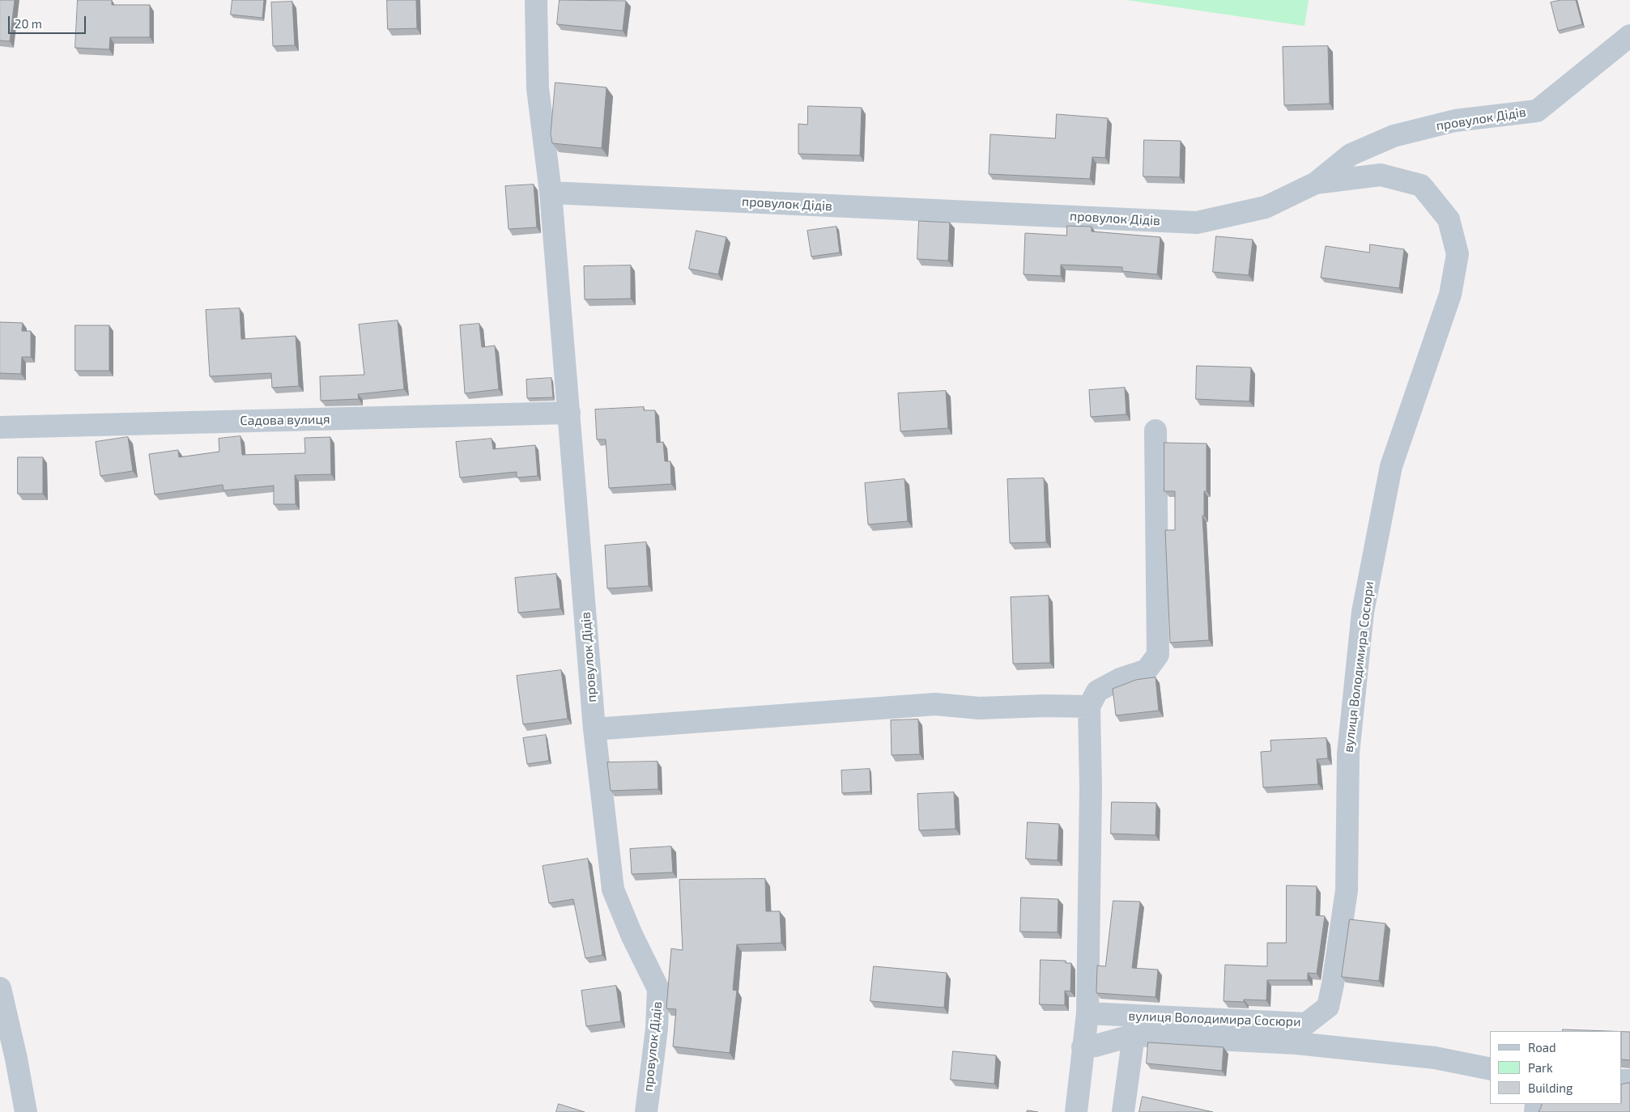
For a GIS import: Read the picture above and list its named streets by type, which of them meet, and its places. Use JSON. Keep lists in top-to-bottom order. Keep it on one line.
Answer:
{"streets":{"street":["провулок Дідів","Садова вулиця","вулиця Володимира Сосюри"]},"crossings":[["провулок Дідів","Садова вулиця"],["провулок Дідів","вулиця Володимира Сосюри"]],"legend":["Road","Park","Building"],"scale_bar":"20 m"}
